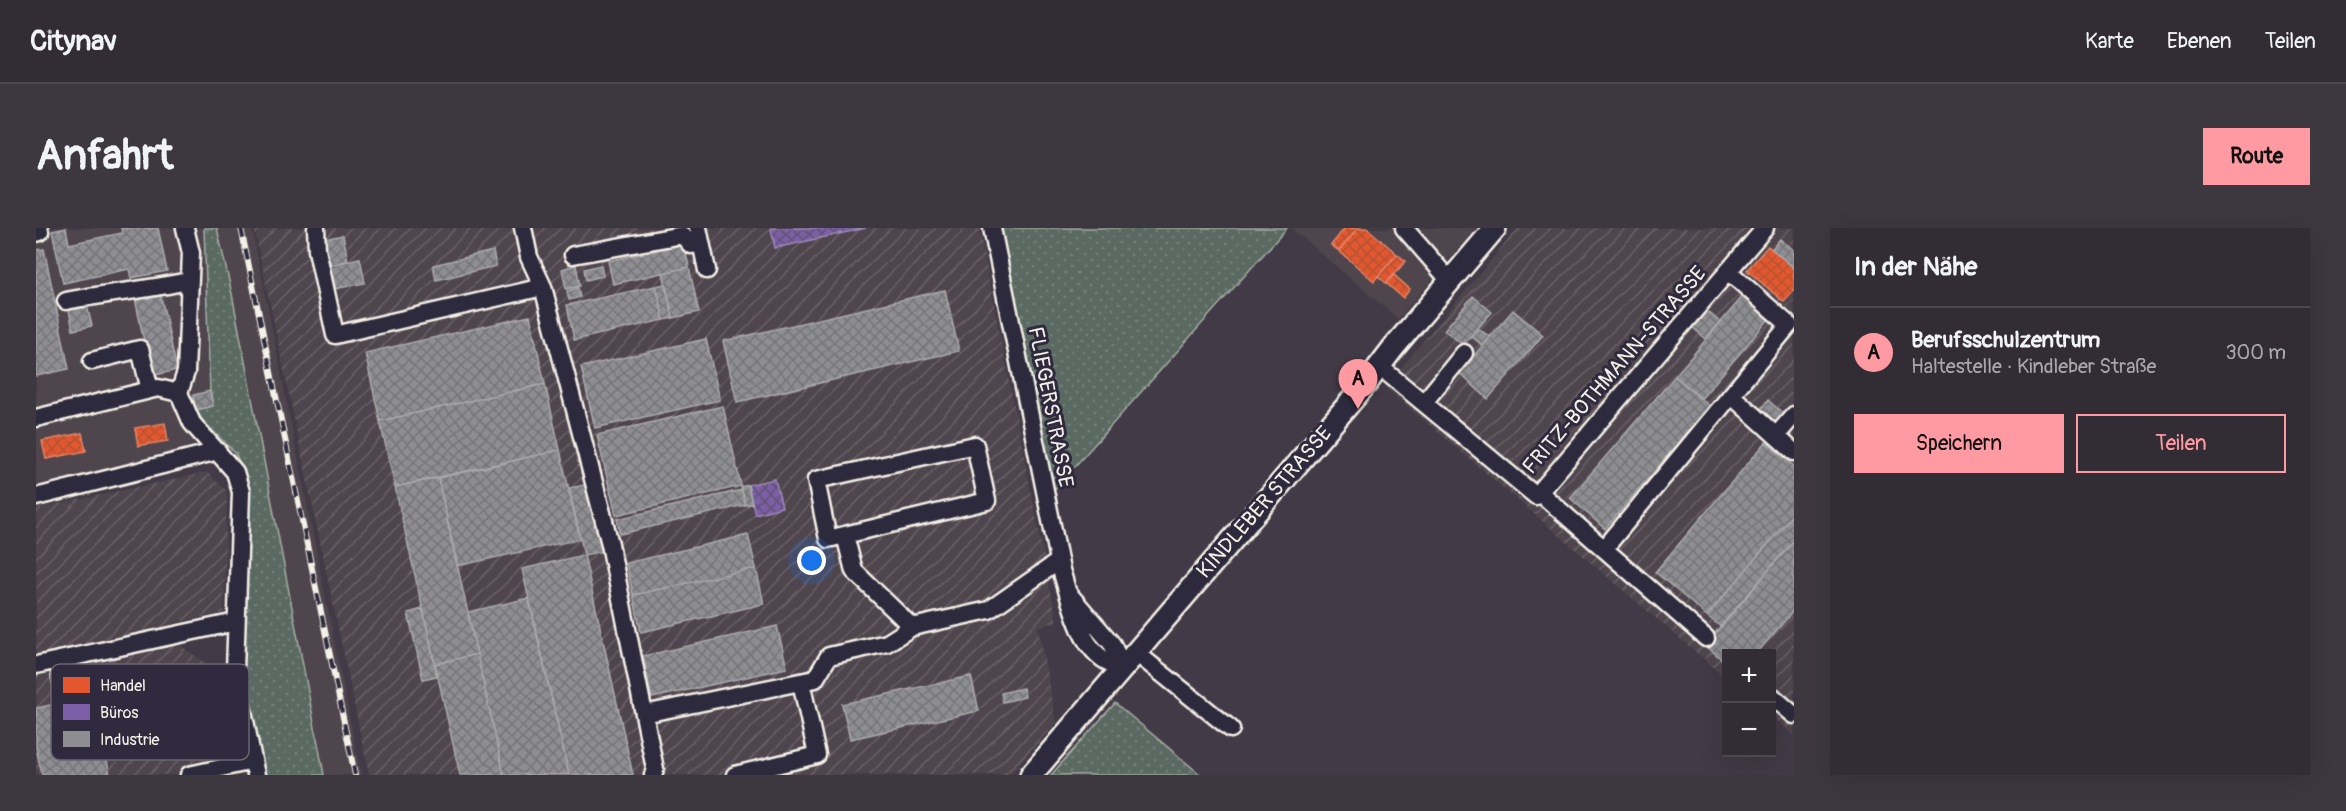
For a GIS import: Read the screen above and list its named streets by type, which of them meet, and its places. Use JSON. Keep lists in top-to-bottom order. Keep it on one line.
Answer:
{"streets":{"main road":["KINDLEBER STRASSE"],"street":["FRITZ-BOTHMANN-STRASSE","FLIEGERSTRASSE"]},"crossings":[["FRITZ-BOTHMANN-STRASSE","KINDLEBER STRASSE"],["FLIEGERSTRASSE","KINDLEBER STRASSE"]],"legend":["Handel","Büros","Industrie"],"page":{"header":"Citynav","nav":["Karte","Ebenen","Teilen"],"buttons":["Route",["Speichern","Teilen"]],"title":"Anfahrt","heading":"In der Nähe","list":[{"mark":"A","name":"Berufsschulzentrum","note":"Haltestelle · Kindleber Straße","value":"300 m"}],"pins":"A","map_buttons":["+","−"]}}
